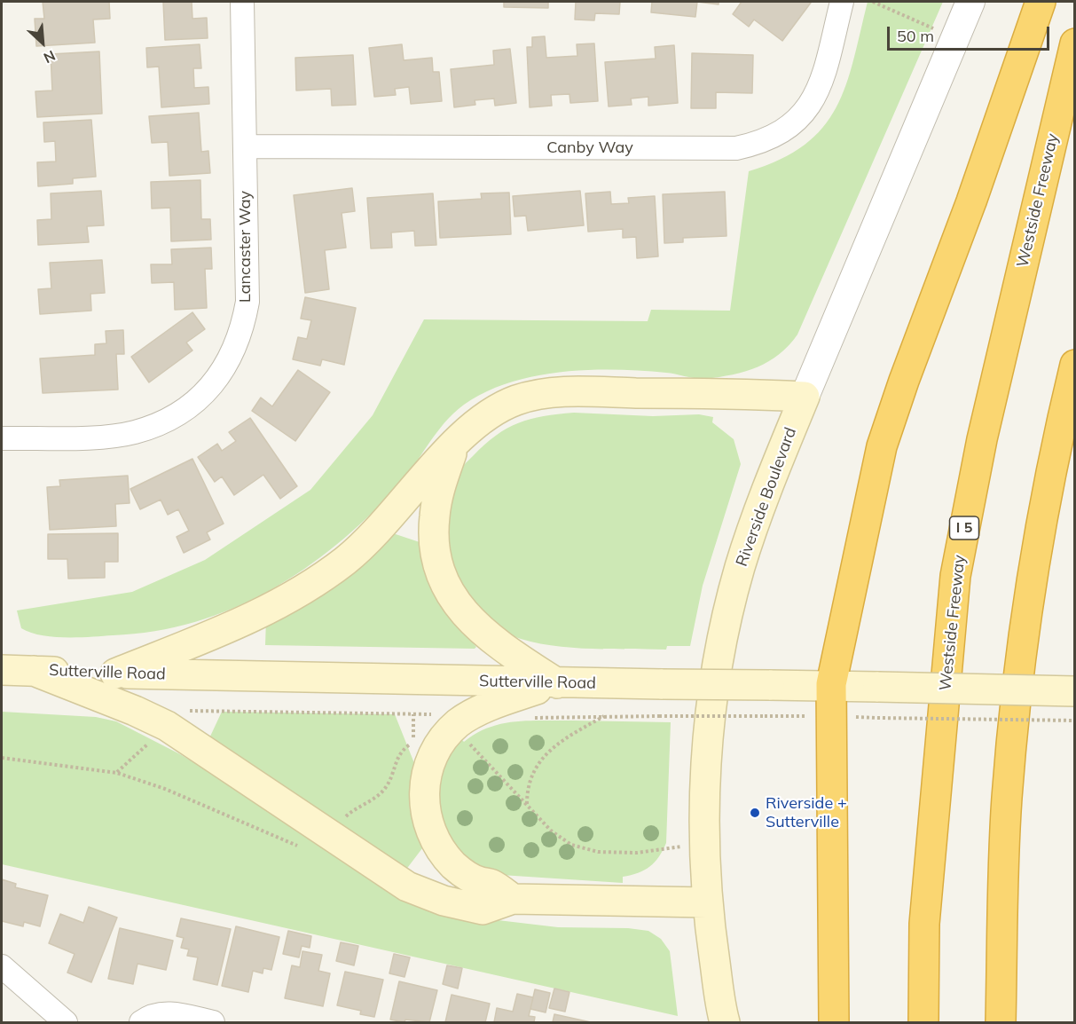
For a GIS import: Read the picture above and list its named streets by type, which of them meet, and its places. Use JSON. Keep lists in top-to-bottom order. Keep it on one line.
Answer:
{"streets":{"highway":["Westside Freeway","I 5"],"main road":["Riverside Boulevard","Sutterville Road"],"street":["Canby Way","Lancaster Way"]},"crossings":[["Canby Way","Lancaster Way"]],"places":["Riverside + Sutterville"],"scale_bar":"50 m","north":"bottom right"}
